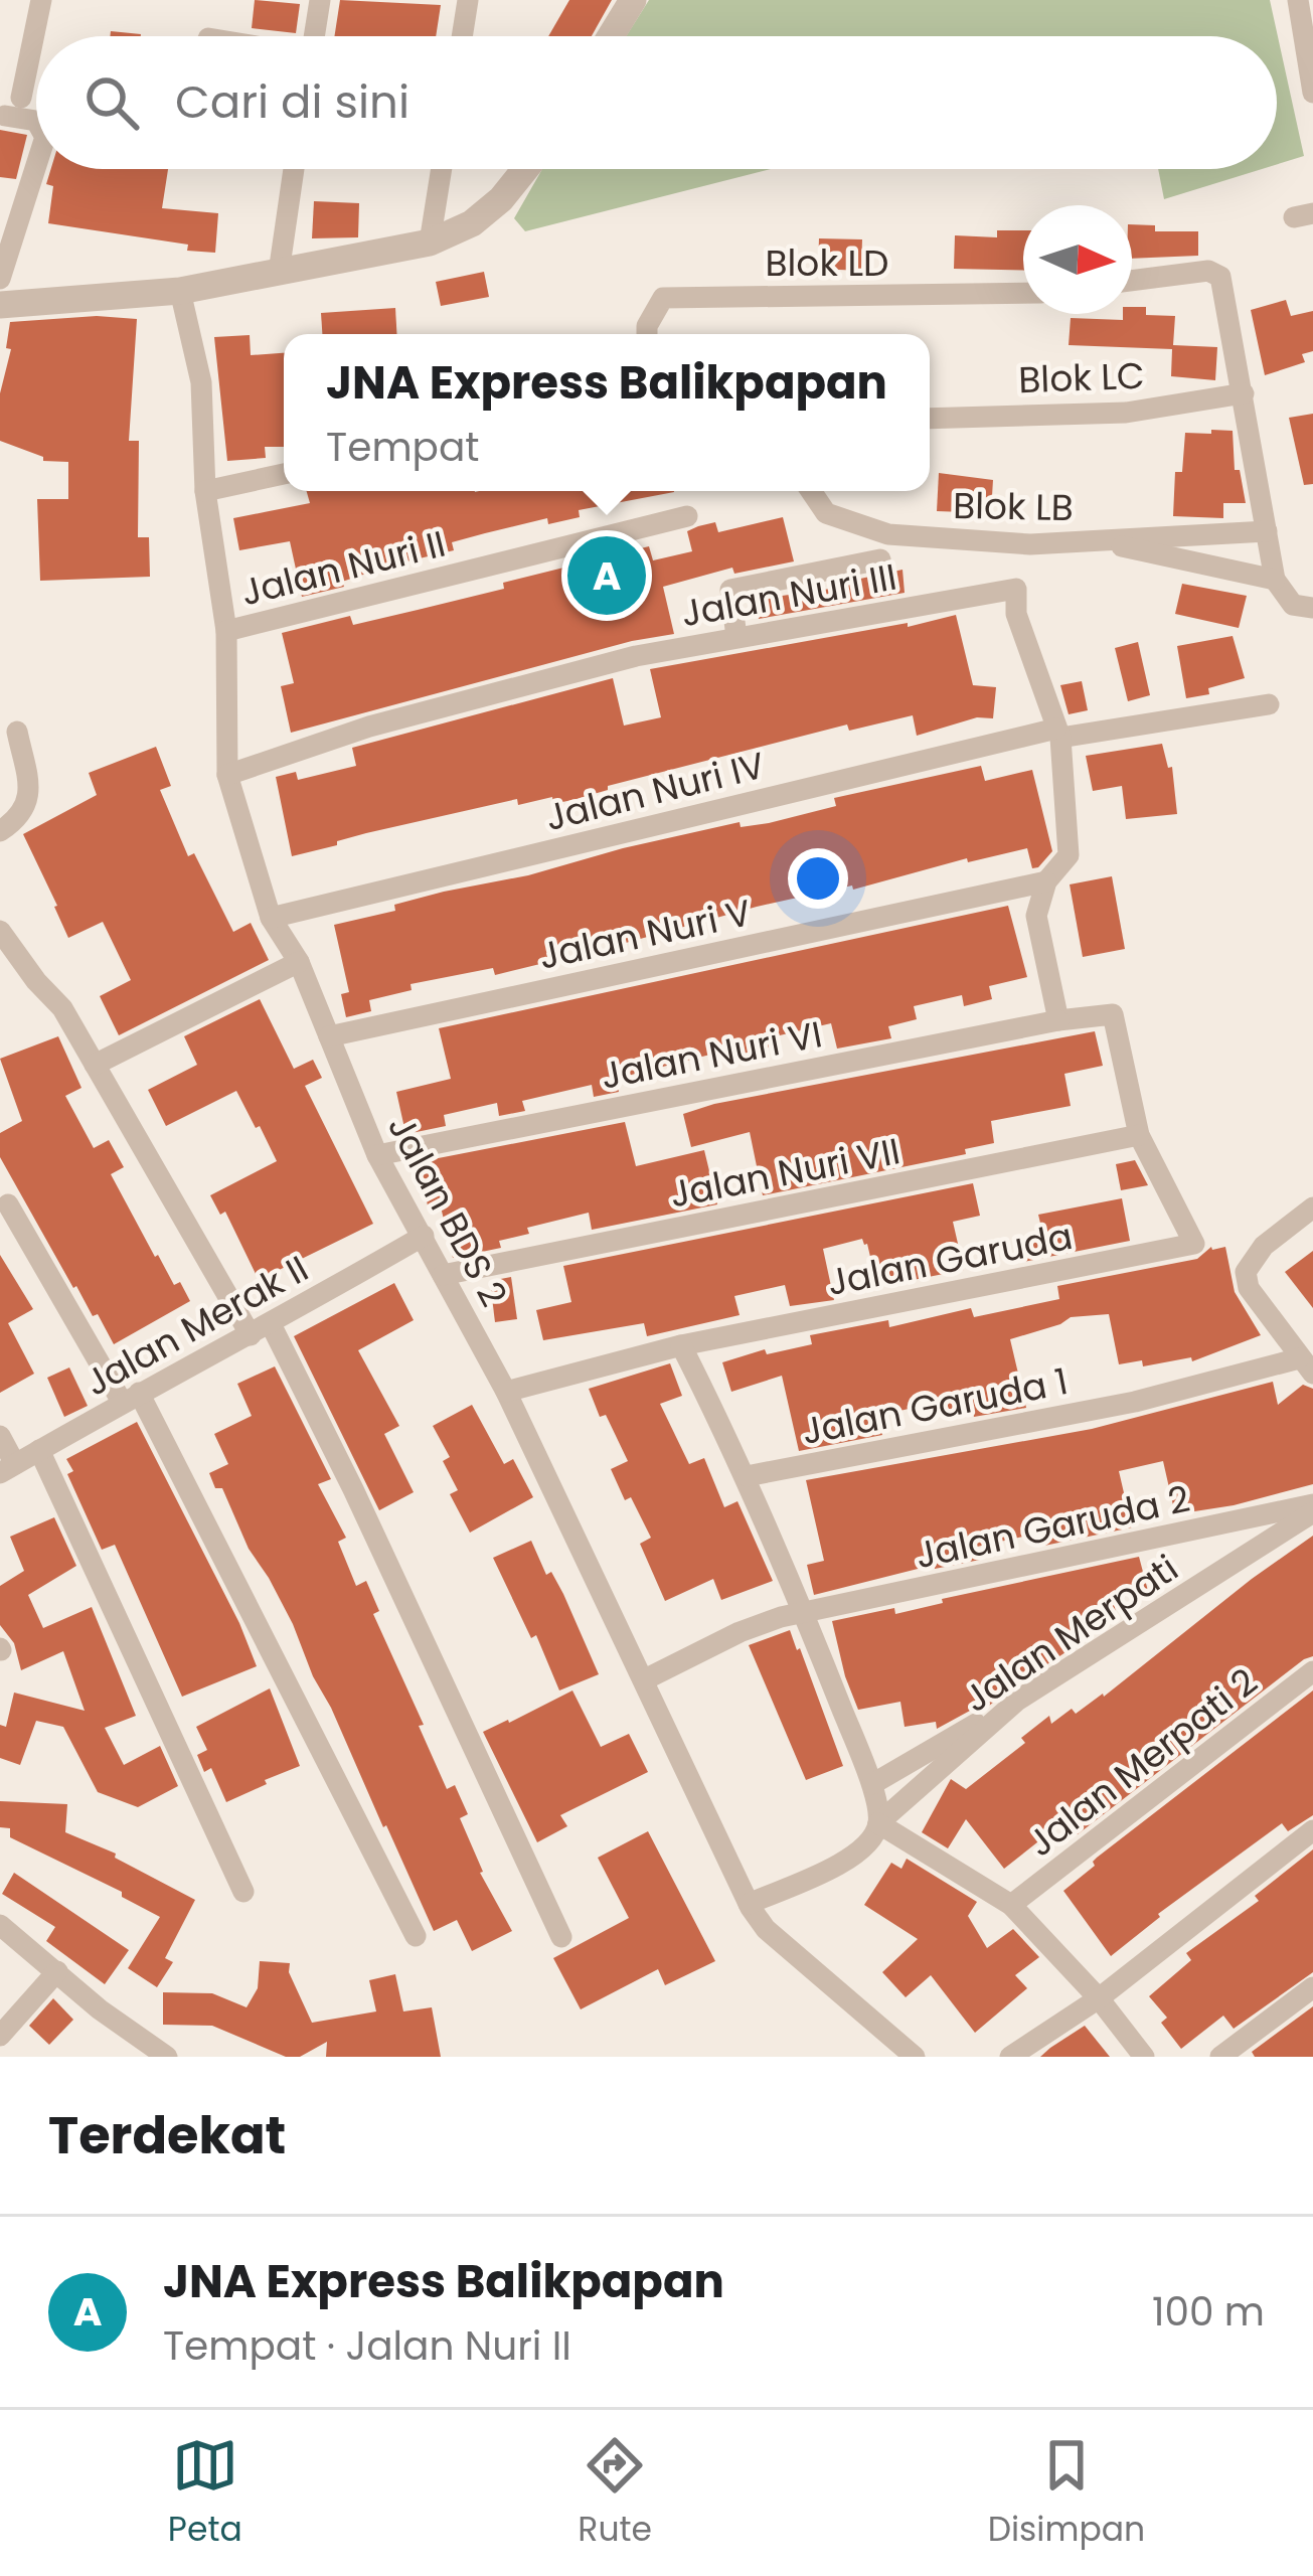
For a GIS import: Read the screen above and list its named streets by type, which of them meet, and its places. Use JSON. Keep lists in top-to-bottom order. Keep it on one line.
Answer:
{"streets":{"street":["Blok LD","Blok LC","Blok LB","Jalan Nuri II","Jalan Nuri III","Jalan Nuri IV","Jalan Nuri V","Jalan Nuri VI","Jalan Nuri VII","Jalan BDS 2","Jalan Garuda","Jalan Merak II","Jalan Garuda 1","Jalan Garuda 2","Jalan Merpati","Jalan Merpati 2"]},"crossings":[["Jalan Nuri II","Jalan BDS 2"],["Jalan Nuri III","Jalan Nuri IV"],["Jalan Nuri III","Jalan BDS 2"],["Jalan Nuri IV","Jalan BDS 2"],["Jalan Nuri V","Jalan BDS 2"],["Jalan Nuri VI","Jalan Nuri VII"],["Jalan Nuri VI","Jalan BDS 2"],["Jalan Nuri VI","Jalan Garuda"],["Jalan Nuri VII","Jalan BDS 2"],["Jalan Nuri VII","Jalan Garuda"],["Jalan BDS 2","Jalan Merak II"],["Jalan BDS 2","Jalan Garuda 2"],["Jalan BDS 2","Jalan Merpati"],["Jalan Garuda 2","Jalan Merpati"]],"north":"right","page":{"search":"Cari di sini","popup":["JNA Express Balikpapan","Tempat"],"pins":"A","heading":"Terdekat","list":[{"mark":"A","name":"JNA Express Balikpapan","note":"Tempat · Jalan Nuri II","value":"100 m"}],"nav":["Peta","Rute","Disimpan"]}}
